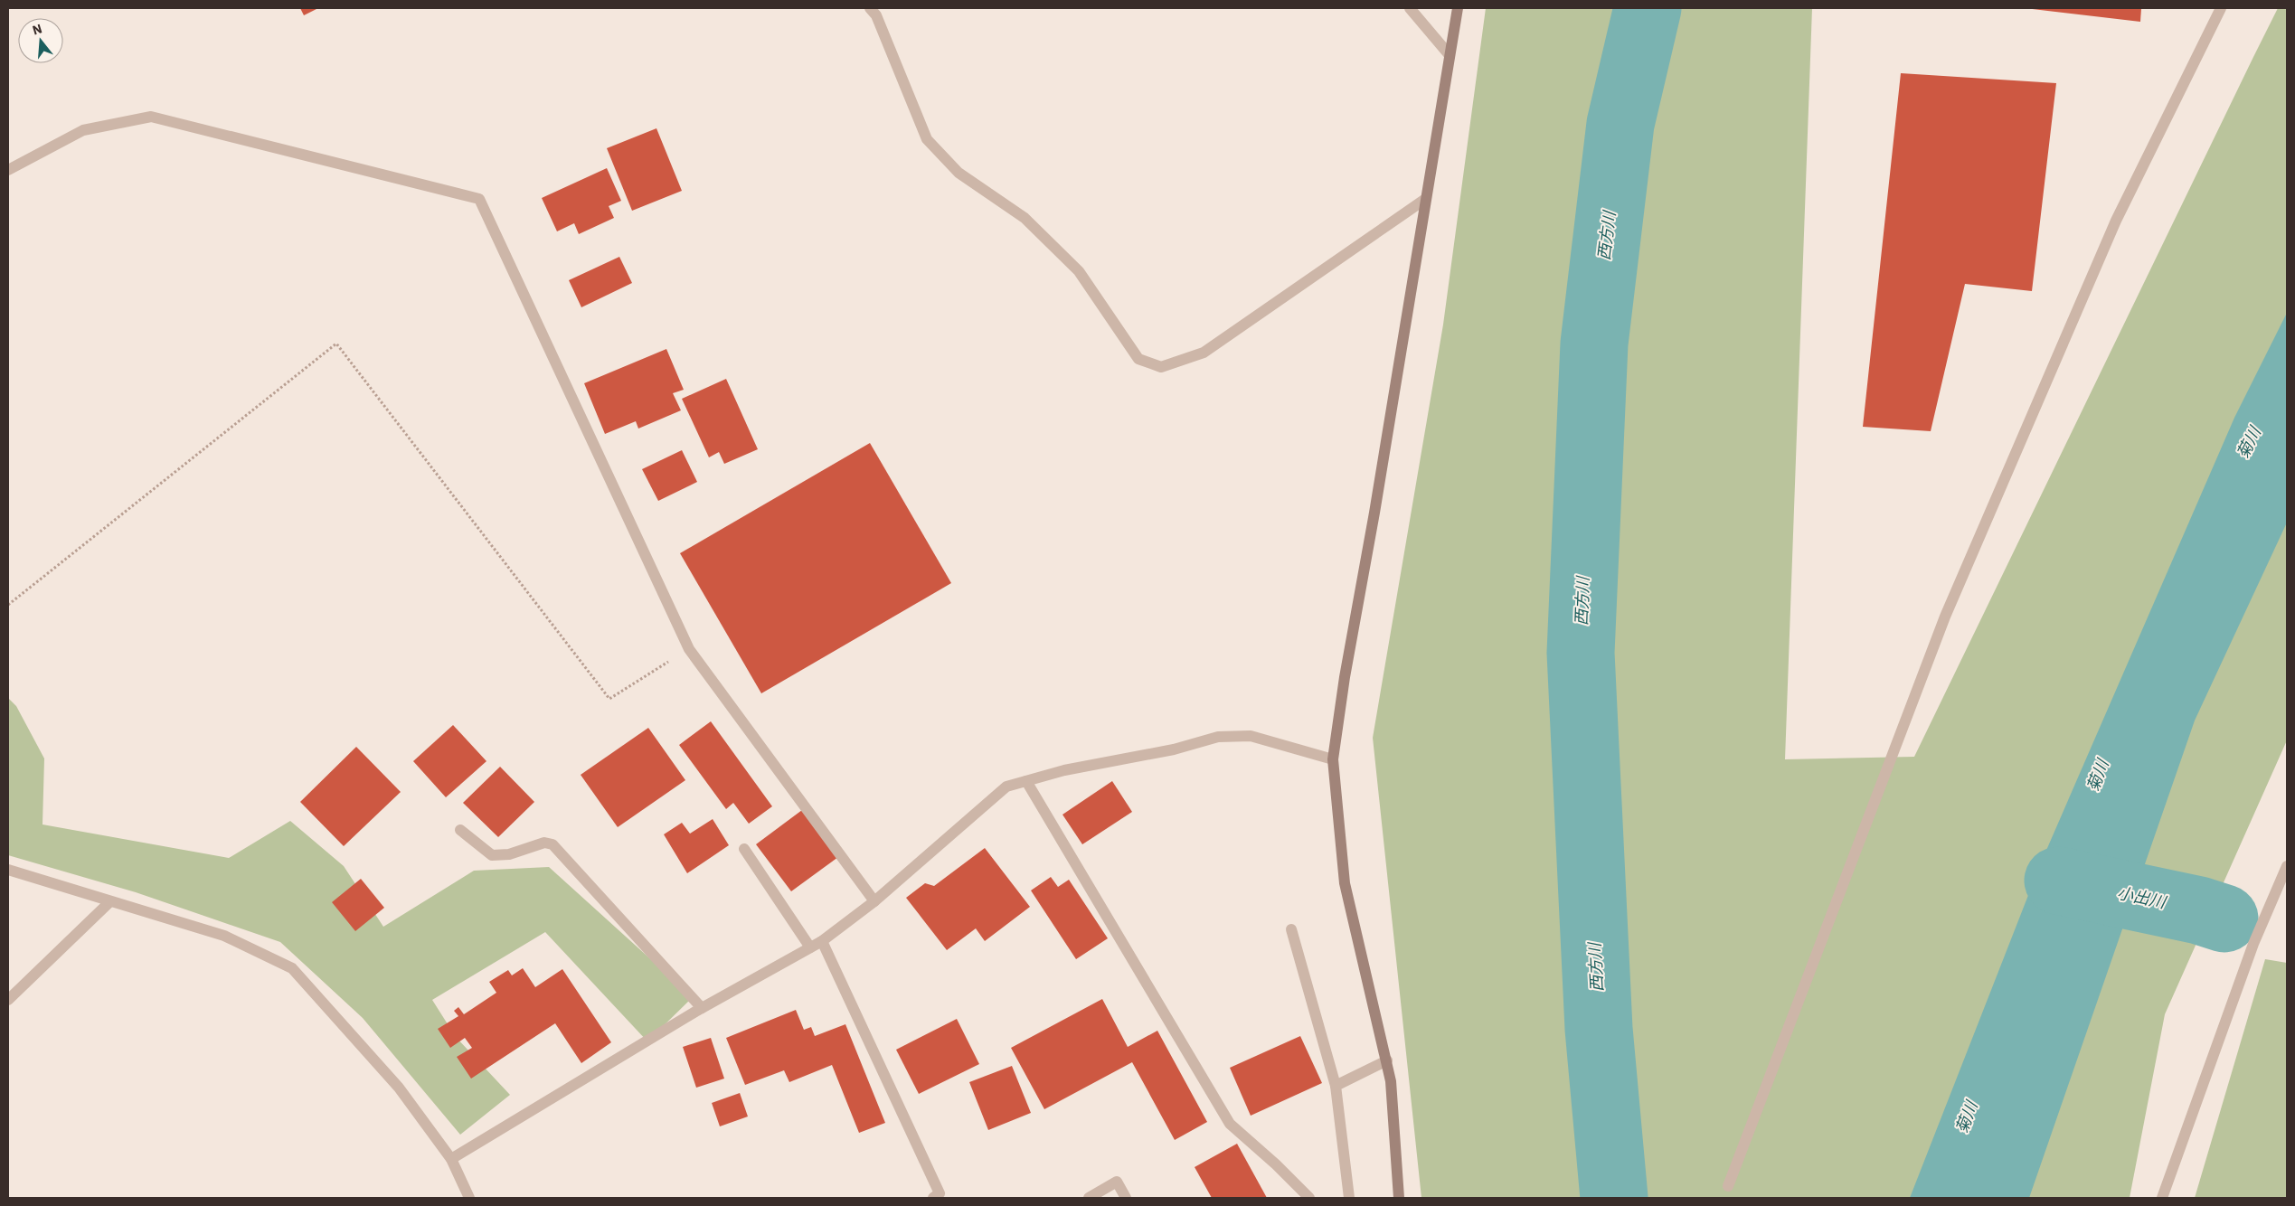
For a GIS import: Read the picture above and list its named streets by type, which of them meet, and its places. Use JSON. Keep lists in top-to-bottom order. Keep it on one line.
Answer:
{"water":["西方川","菊川","小出川"],"north":"top"}
